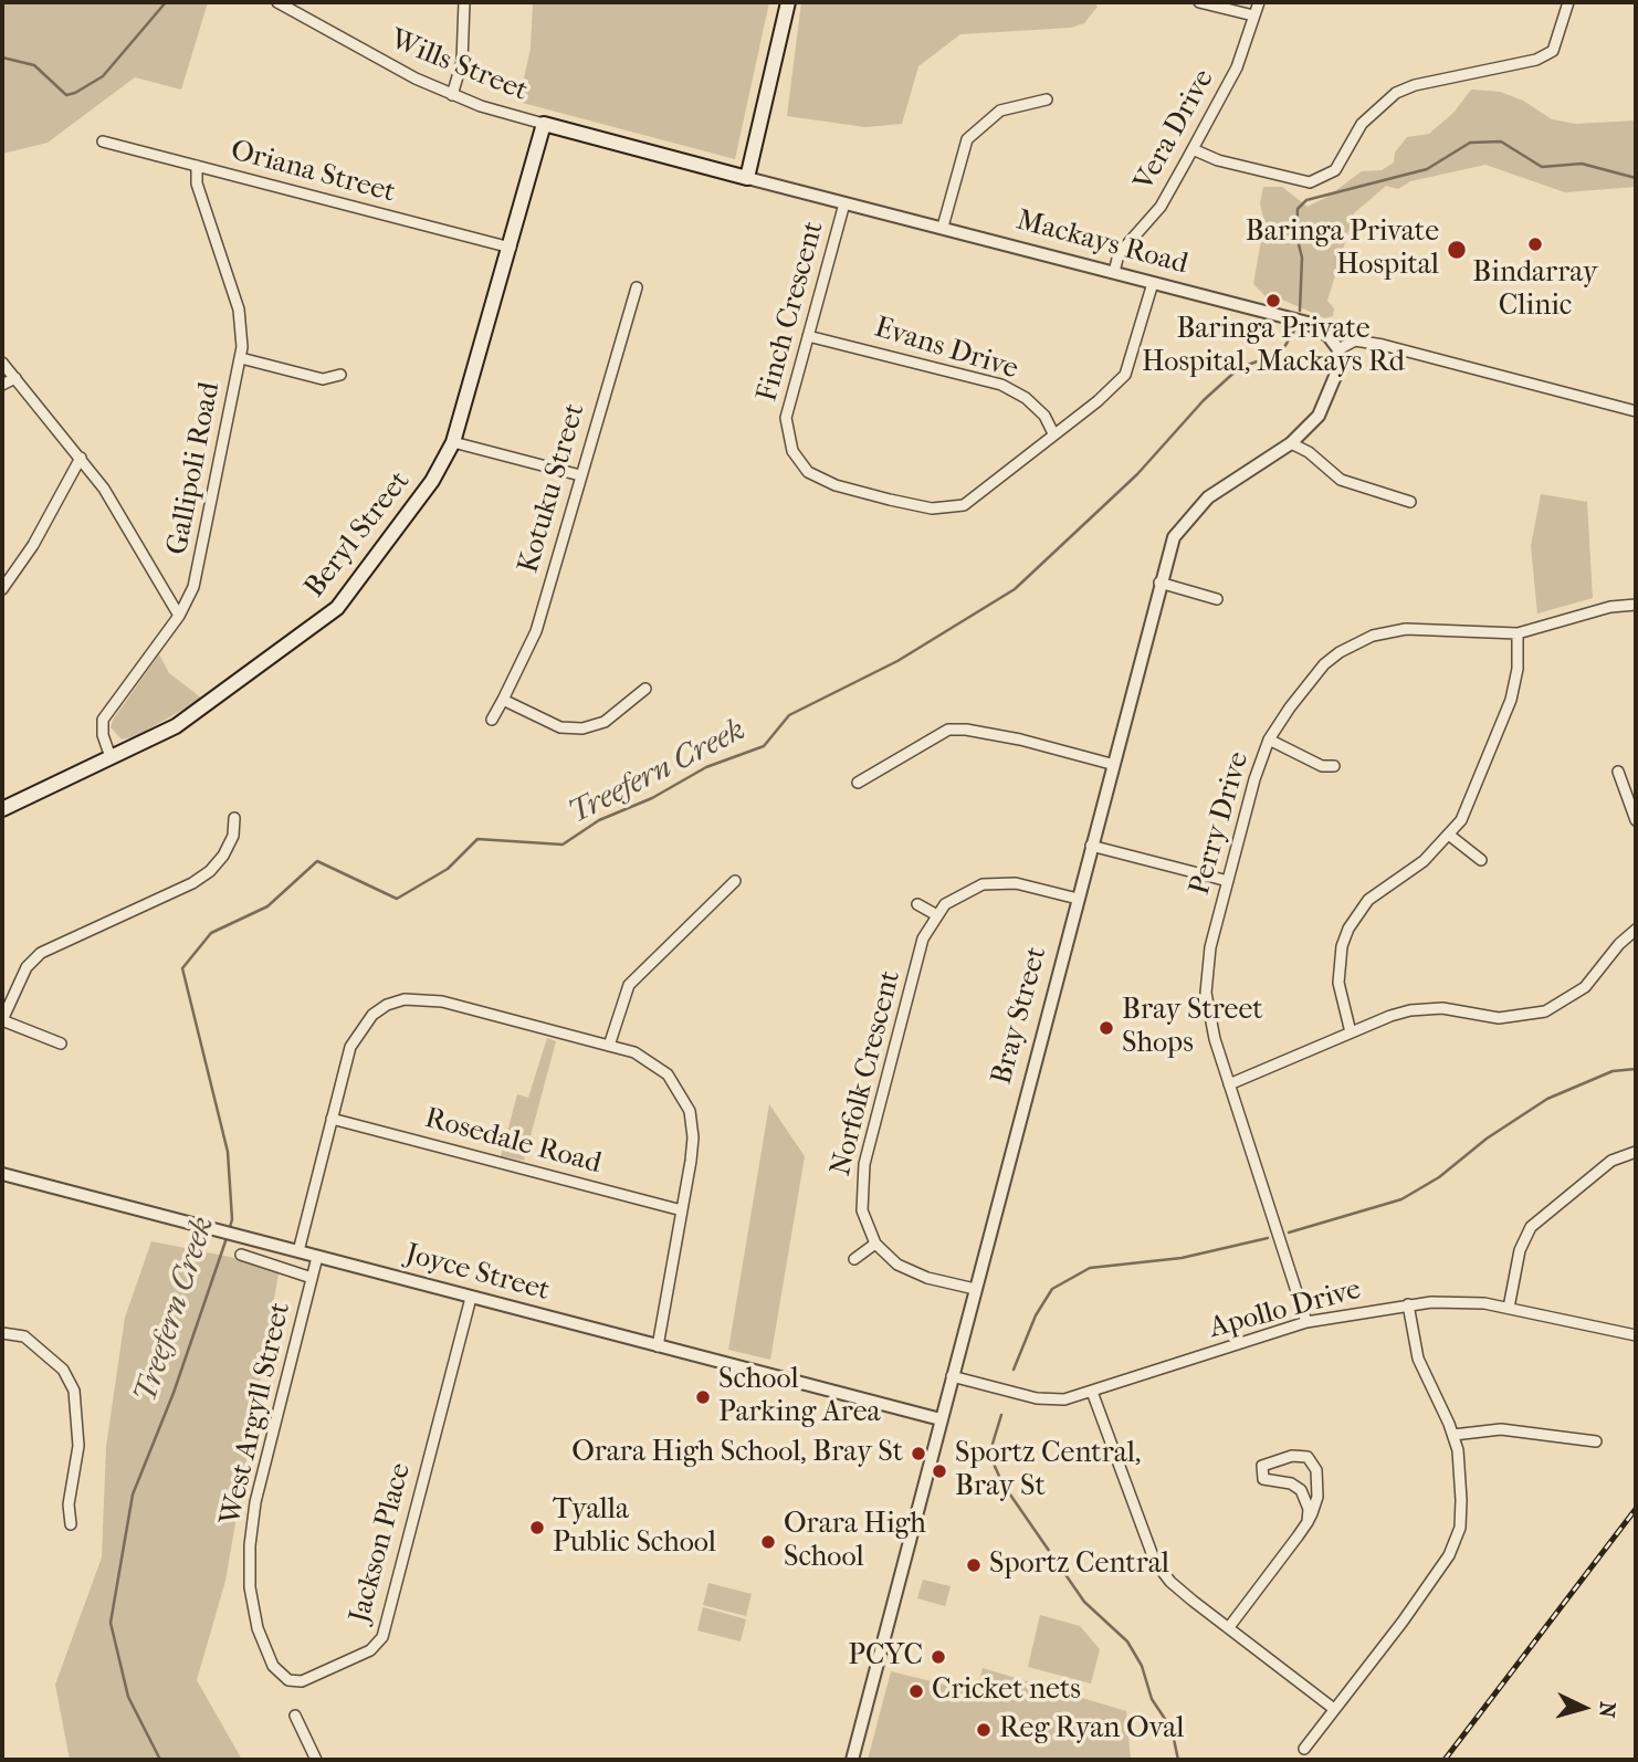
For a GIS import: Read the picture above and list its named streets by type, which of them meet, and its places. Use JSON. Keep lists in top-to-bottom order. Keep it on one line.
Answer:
{"streets":{"main road":["Mackays Road","Beryl Street"],"street":["Wills Street","Vera Drive","Oriana Street","Finch Crescent","Evans Drive","Gallipoli Road","Kotuku Street","Perry Drive","Bray Street","Norfolk Crescent","Rosedale Road","Joyce Street","Apollo Drive","West Argyll Street","Jackson Place"]},"crossings":[["Wills Street","Mackays Road"],["Wills Street","Beryl Street"],["Vera Drive","Mackays Road"],["Oriana Street","Gallipoli Road"],["Oriana Street","Beryl Street"],["Mackays Road","Finch Crescent"],["Mackays Road","Beryl Street"],["Mackays Road","Bray Street"],["Finch Crescent","Evans Drive"],["Gallipoli Road","Beryl Street"],["Perry Drive","Apollo Drive"],["Bray Street","Joyce Street"],["Bray Street","Apollo Drive"],["Joyce Street","West Argyll Street"],["Joyce Street","Jackson Place"],["West Argyll Street","Jackson Place"]],"water":["Treefern Creek"],"places":["Bindarray Clinic","Baringa Private Hospital","Baringa Private Hospital, Mackays Rd","Bray Street Shops","School Parking Area","Orara High School, Bray St","Sportz Central, Bray St","Tyalla Public School","Orara High School","Sportz Central","PCYC","Cricket nets","Reg Ryan Oval"],"north":"right"}
